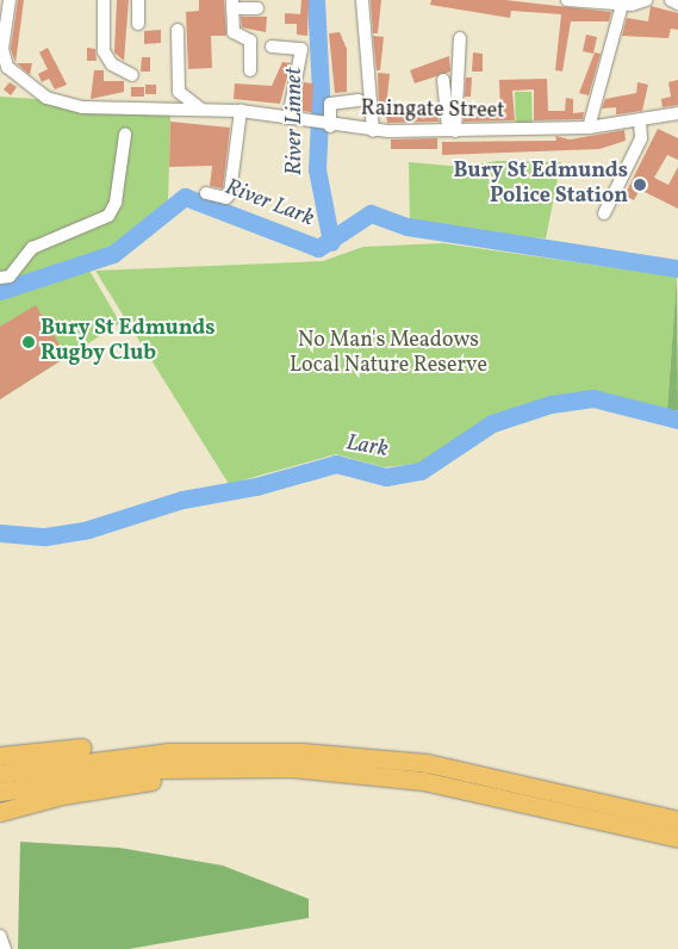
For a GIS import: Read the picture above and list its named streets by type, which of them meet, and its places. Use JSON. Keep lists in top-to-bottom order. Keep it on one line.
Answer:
{"streets":{"street":["Raingate Street"]},"water":["River Linnet","River Lark","Lark"],"parks":["No Man's Meadows Local Nature Reserve"],"places":["Bury St Edmunds Police Station","Bury St Edmunds Rugby Club"]}
